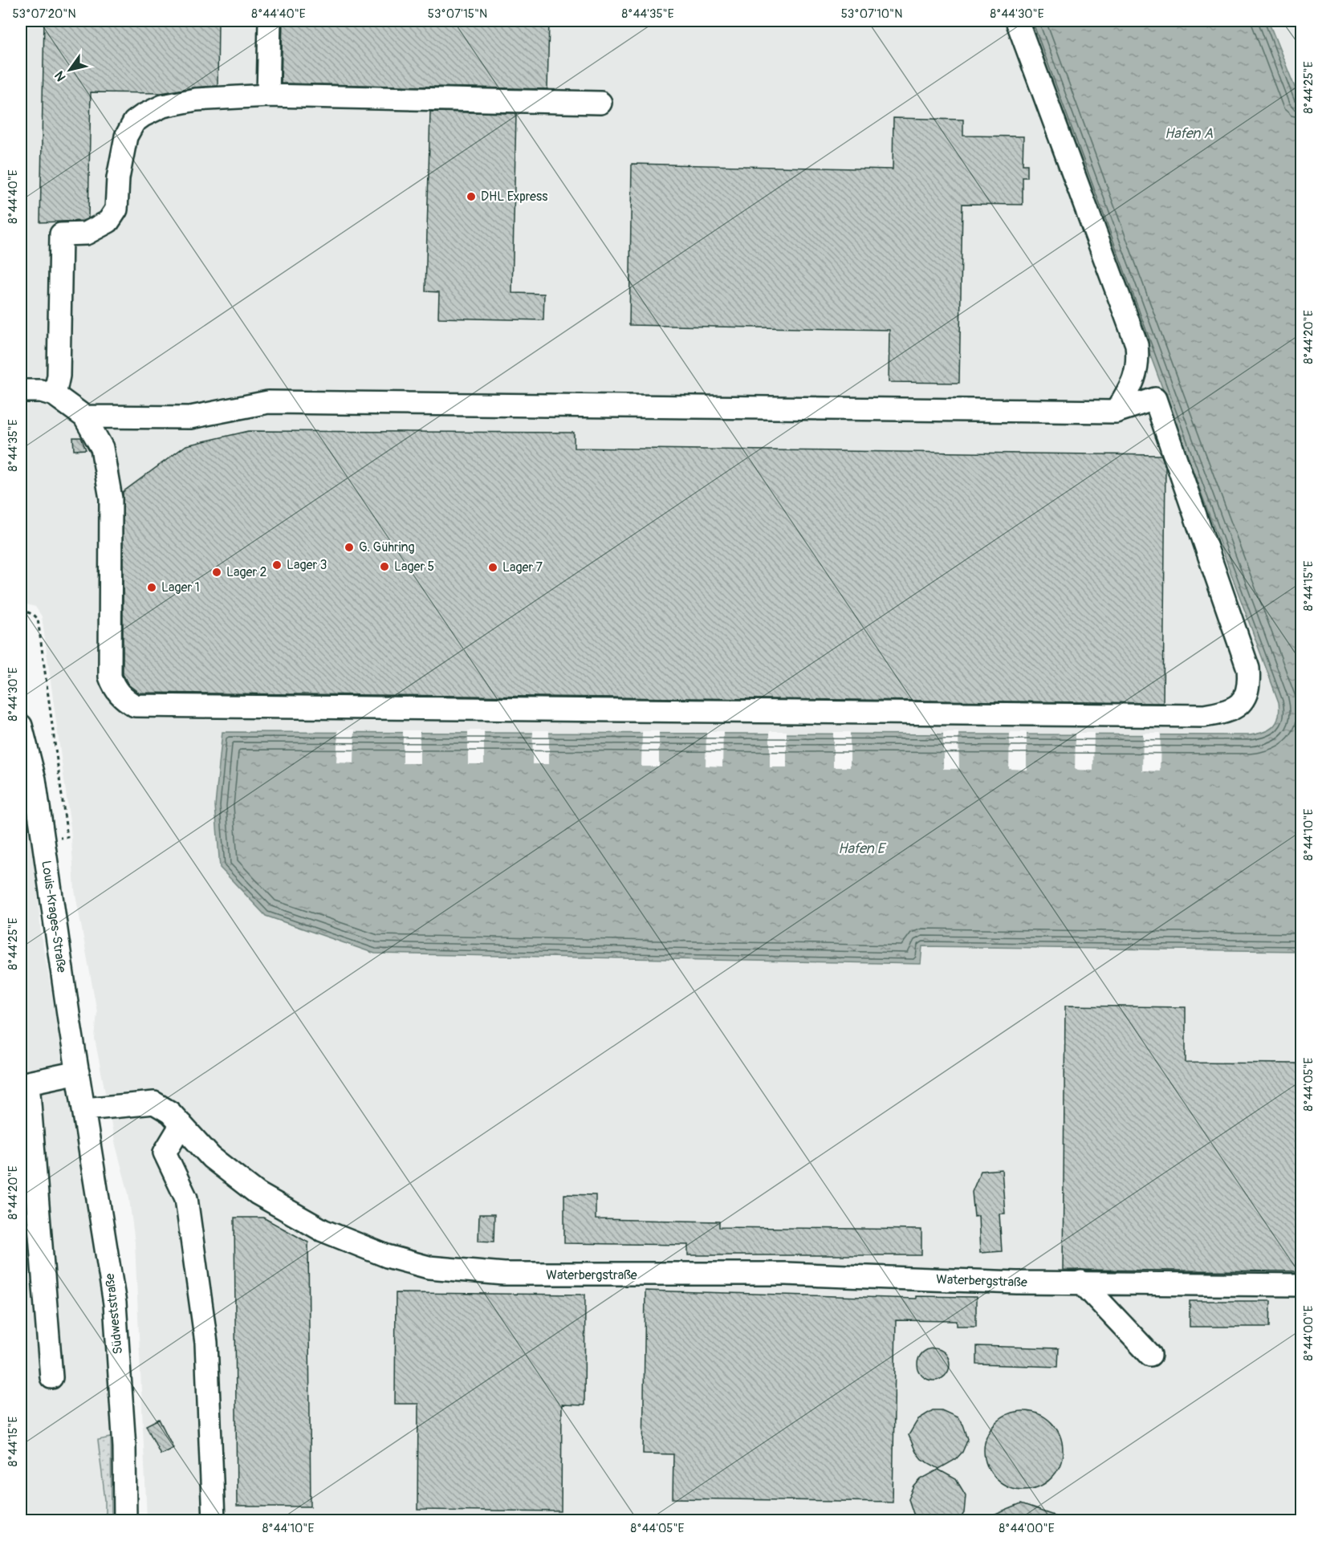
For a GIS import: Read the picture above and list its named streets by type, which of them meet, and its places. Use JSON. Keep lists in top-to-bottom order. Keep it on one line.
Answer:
{"streets":{"street":["Louis-Krages-Straße","Waterbergstraße","Südweststraße"]},"crossings":[["Louis-Krages-Straße","Waterbergstraße"],["Louis-Krages-Straße","Südweststraße"],["Waterbergstraße","Südweststraße"]],"water":["Hafen A","Hafen E"],"places":["DHL Express","G. Gühring","Lager 3","Lager 5","Lager 7","Lager 2","Lager 1"],"north":"bottom left","coordinates":["53°07'20\"N","8°44'40\"E","53°07'15\"N","8°44'35\"E","53°07'10\"N","8°44'30\"E","8°44'25\"E","8°44'20\"E","8°44'15\"E","8°44'10\"E","8°44'05\"E","8°44'00\"E"]}
